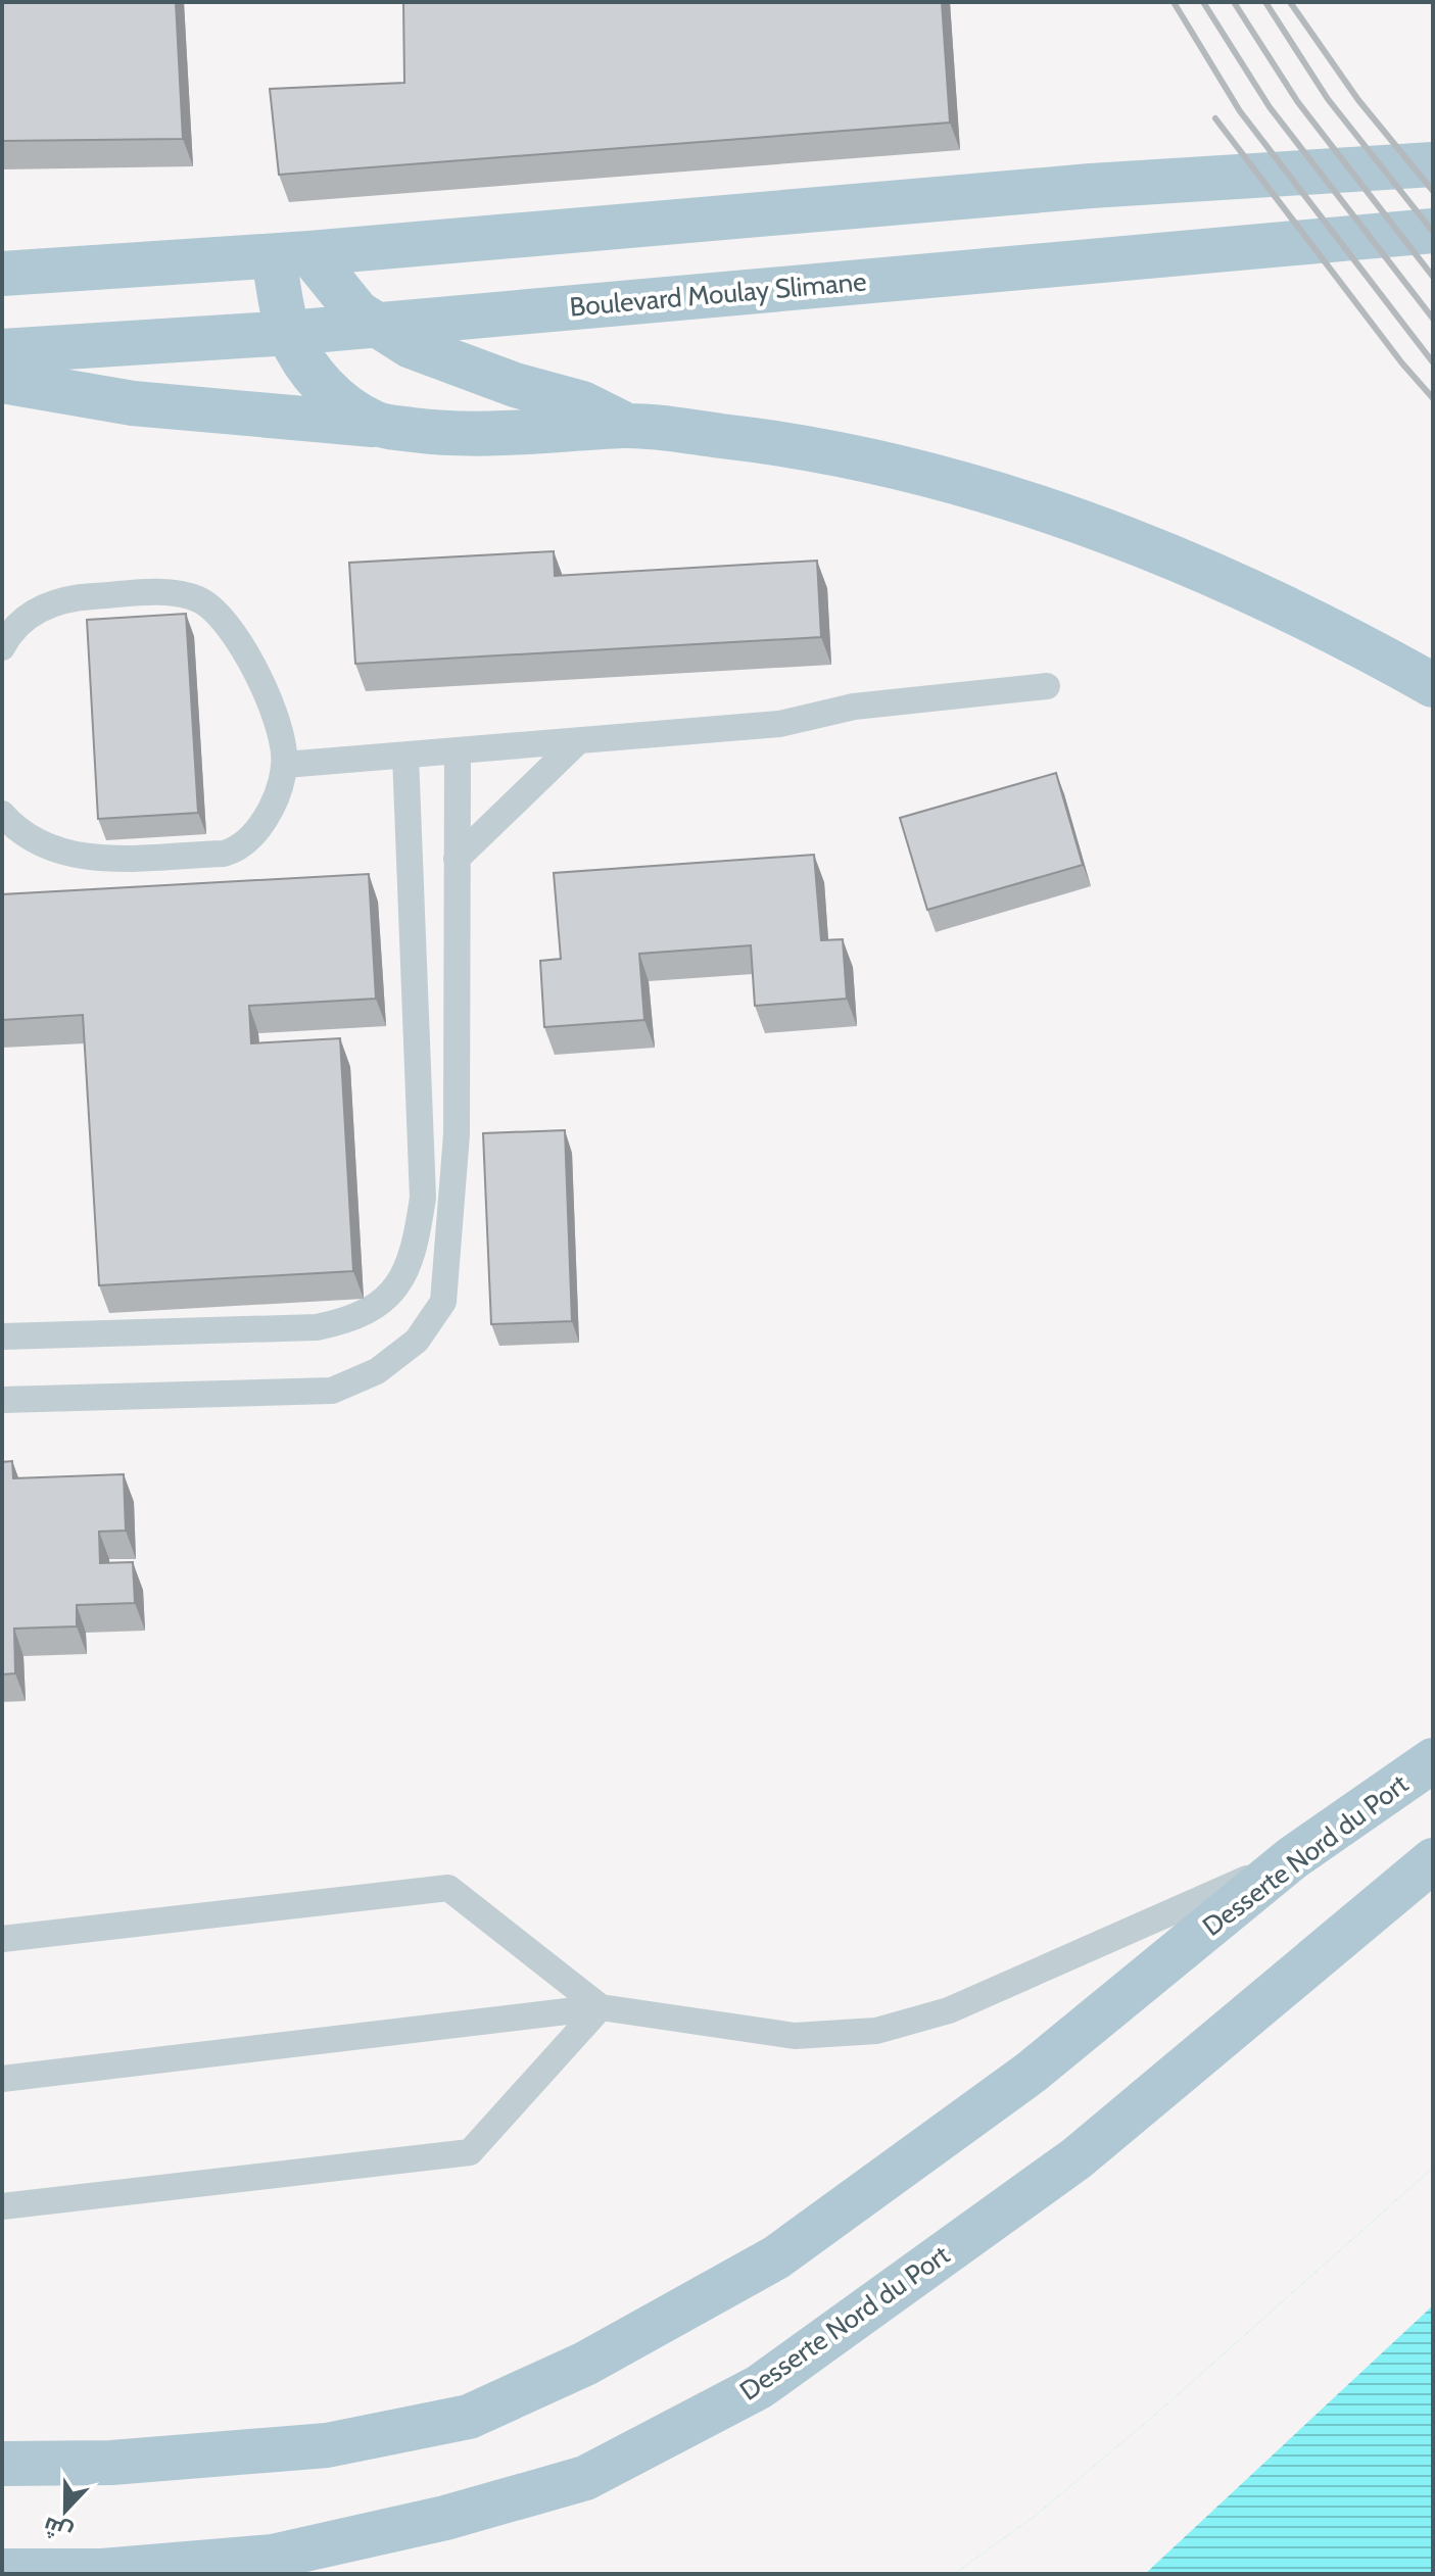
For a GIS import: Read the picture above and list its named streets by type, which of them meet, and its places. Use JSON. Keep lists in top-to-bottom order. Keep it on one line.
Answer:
{"streets":{"main road":["Boulevard Moulay Slimane","Desserte Nord du Port"]},"north":"bottom"}
